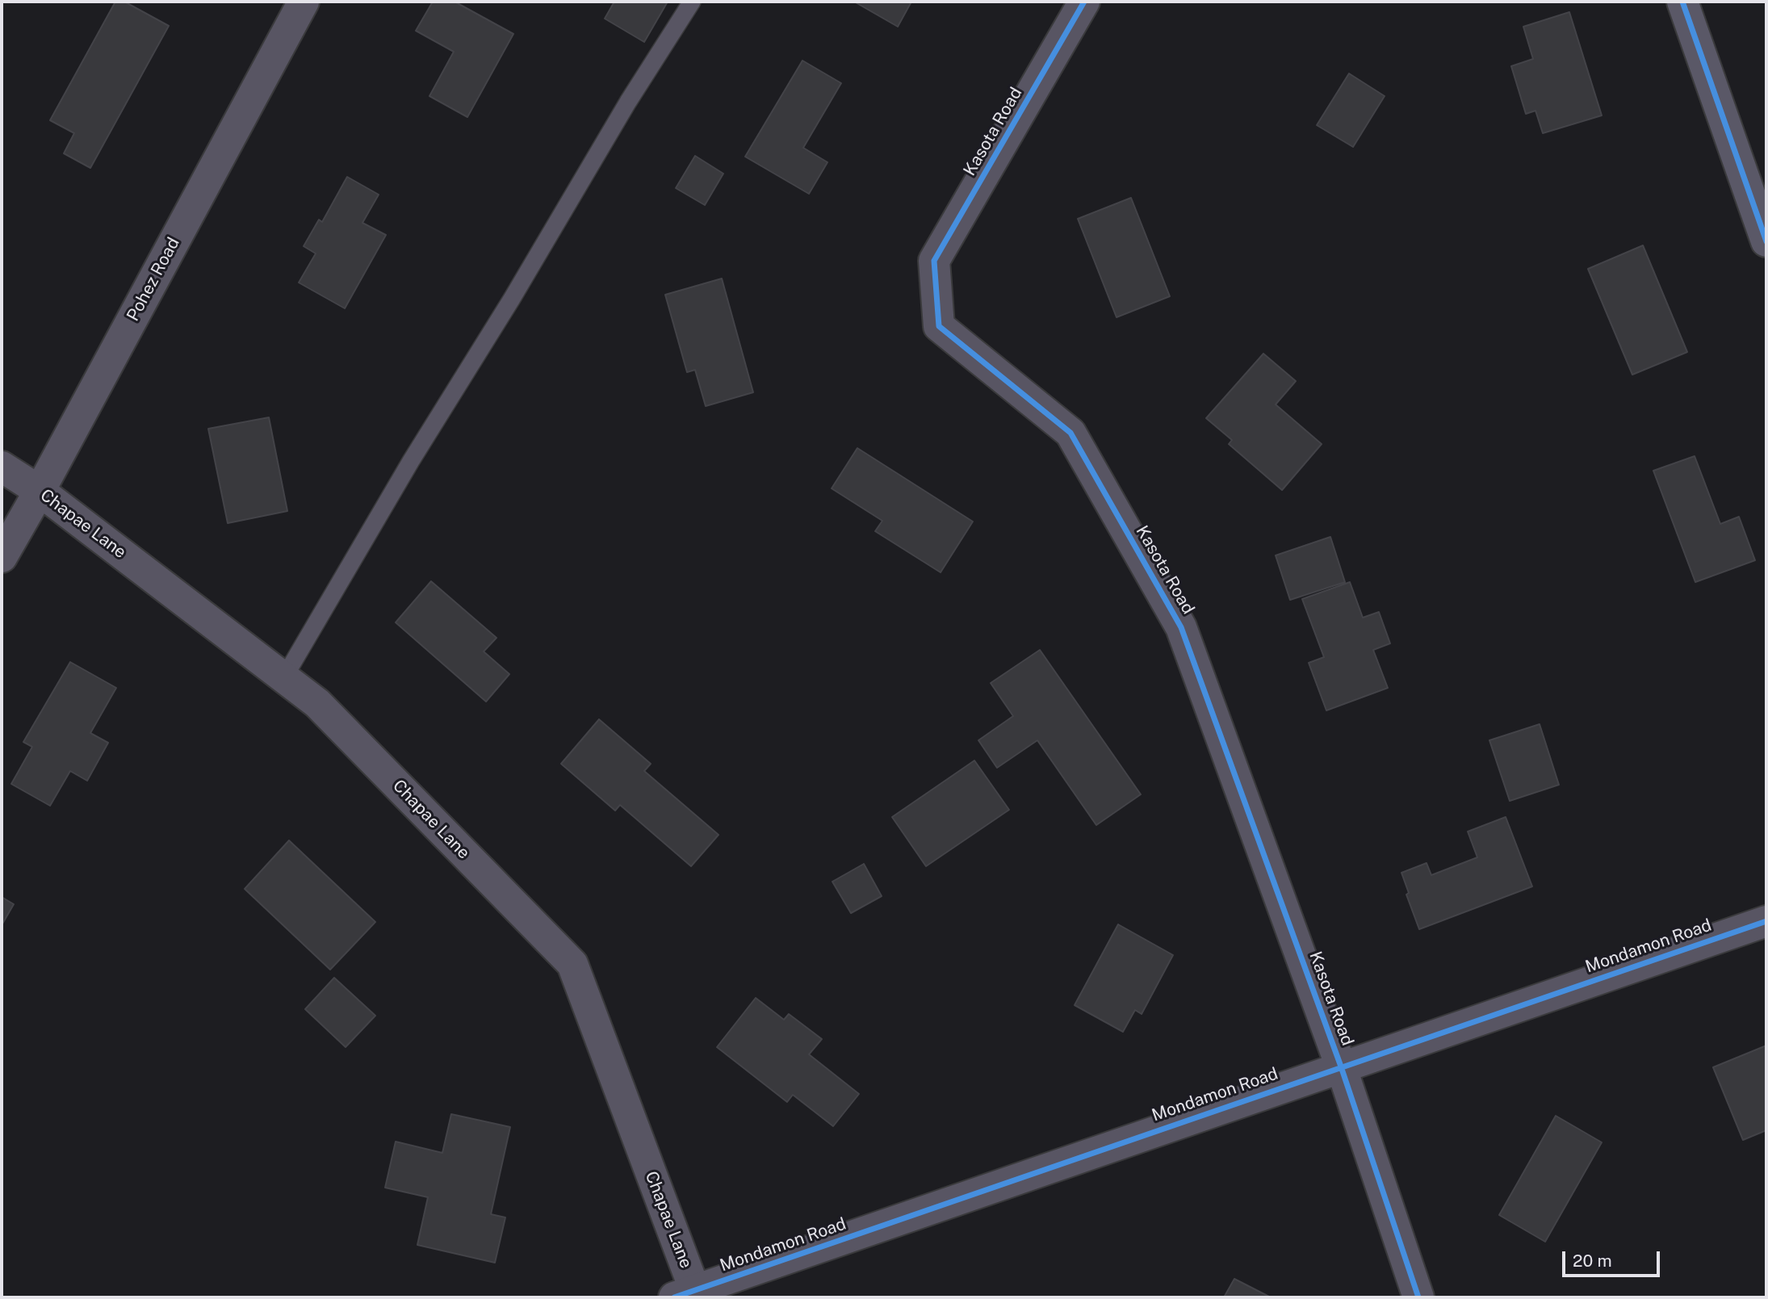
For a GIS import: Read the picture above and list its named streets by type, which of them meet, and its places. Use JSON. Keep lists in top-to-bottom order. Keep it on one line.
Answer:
{"streets":{"street":["Kasota Road","Pohez Road","Chapae Lane","Mondamon Road"]},"crossings":[["Kasota Road","Mondamon Road"],["Pohez Road","Chapae Lane"],["Chapae Lane","Mondamon Road"]],"scale_bar":"20 m"}
